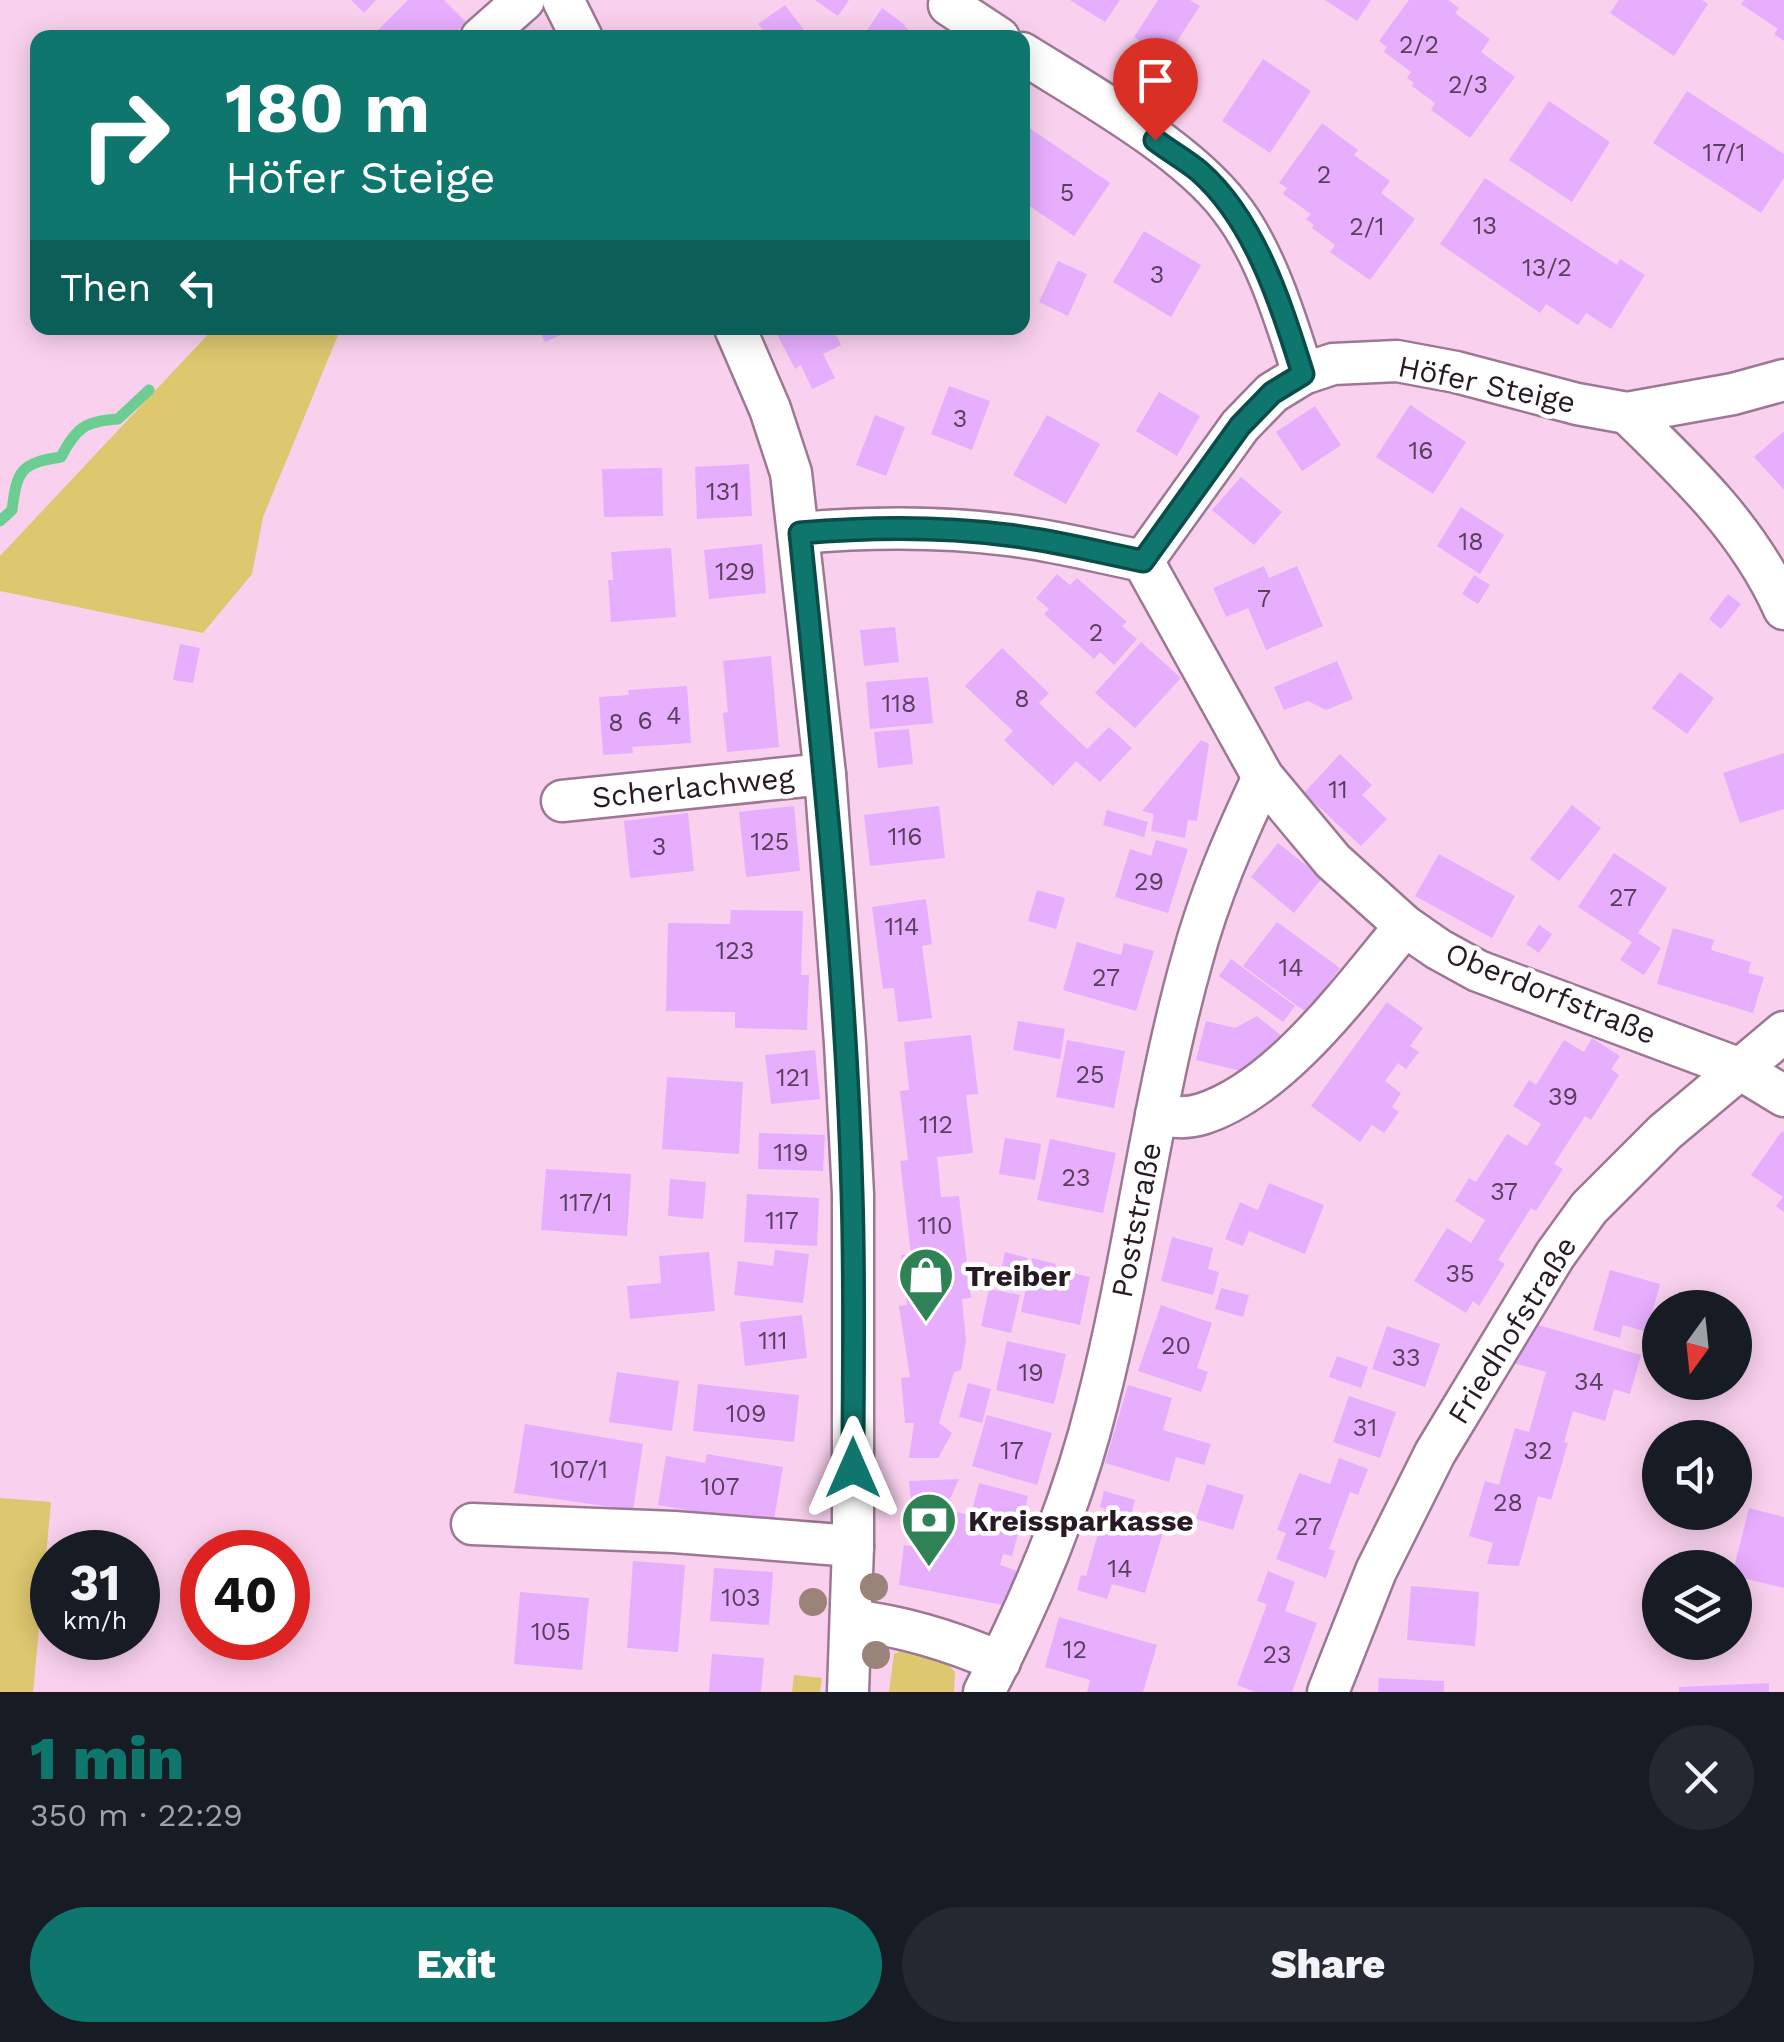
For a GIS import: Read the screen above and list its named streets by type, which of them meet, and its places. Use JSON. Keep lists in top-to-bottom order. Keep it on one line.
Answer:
{"streets":{"street":["Höfer Steige","Scherlachweg","Oberdorfstraße","Poststraße","Friedhofstraße"]},"crossings":[["Höfer Steige","Oberdorfstraße"],["Oberdorfstraße","Poststraße"],["Oberdorfstraße","Friedhofstraße"]],"places":{"shop":["Treiber"],"bank":["Kreissparkasse"]},"house_numbers":["2/2","2/3","17/1","2","5","13","2/1","13/2","3","3","16","131","18","129","7","2","8","118","4","6","8","11","116","125","3","29","27","114","123","14","27","25","121","39","112","119","23","37","117/1","117","110","35","111","20","33","19","34","109","31","17","32","107/1","107","28","27","14","103","105","12","23"],"north":"bottom","page":{"turn":["180 m","Höfer Steige"],"then":"Then","speed":"31 km/h","limit":"40","heading":["1 min","350 m · 22:29"],"buttons":["Exit","Share"]}}
